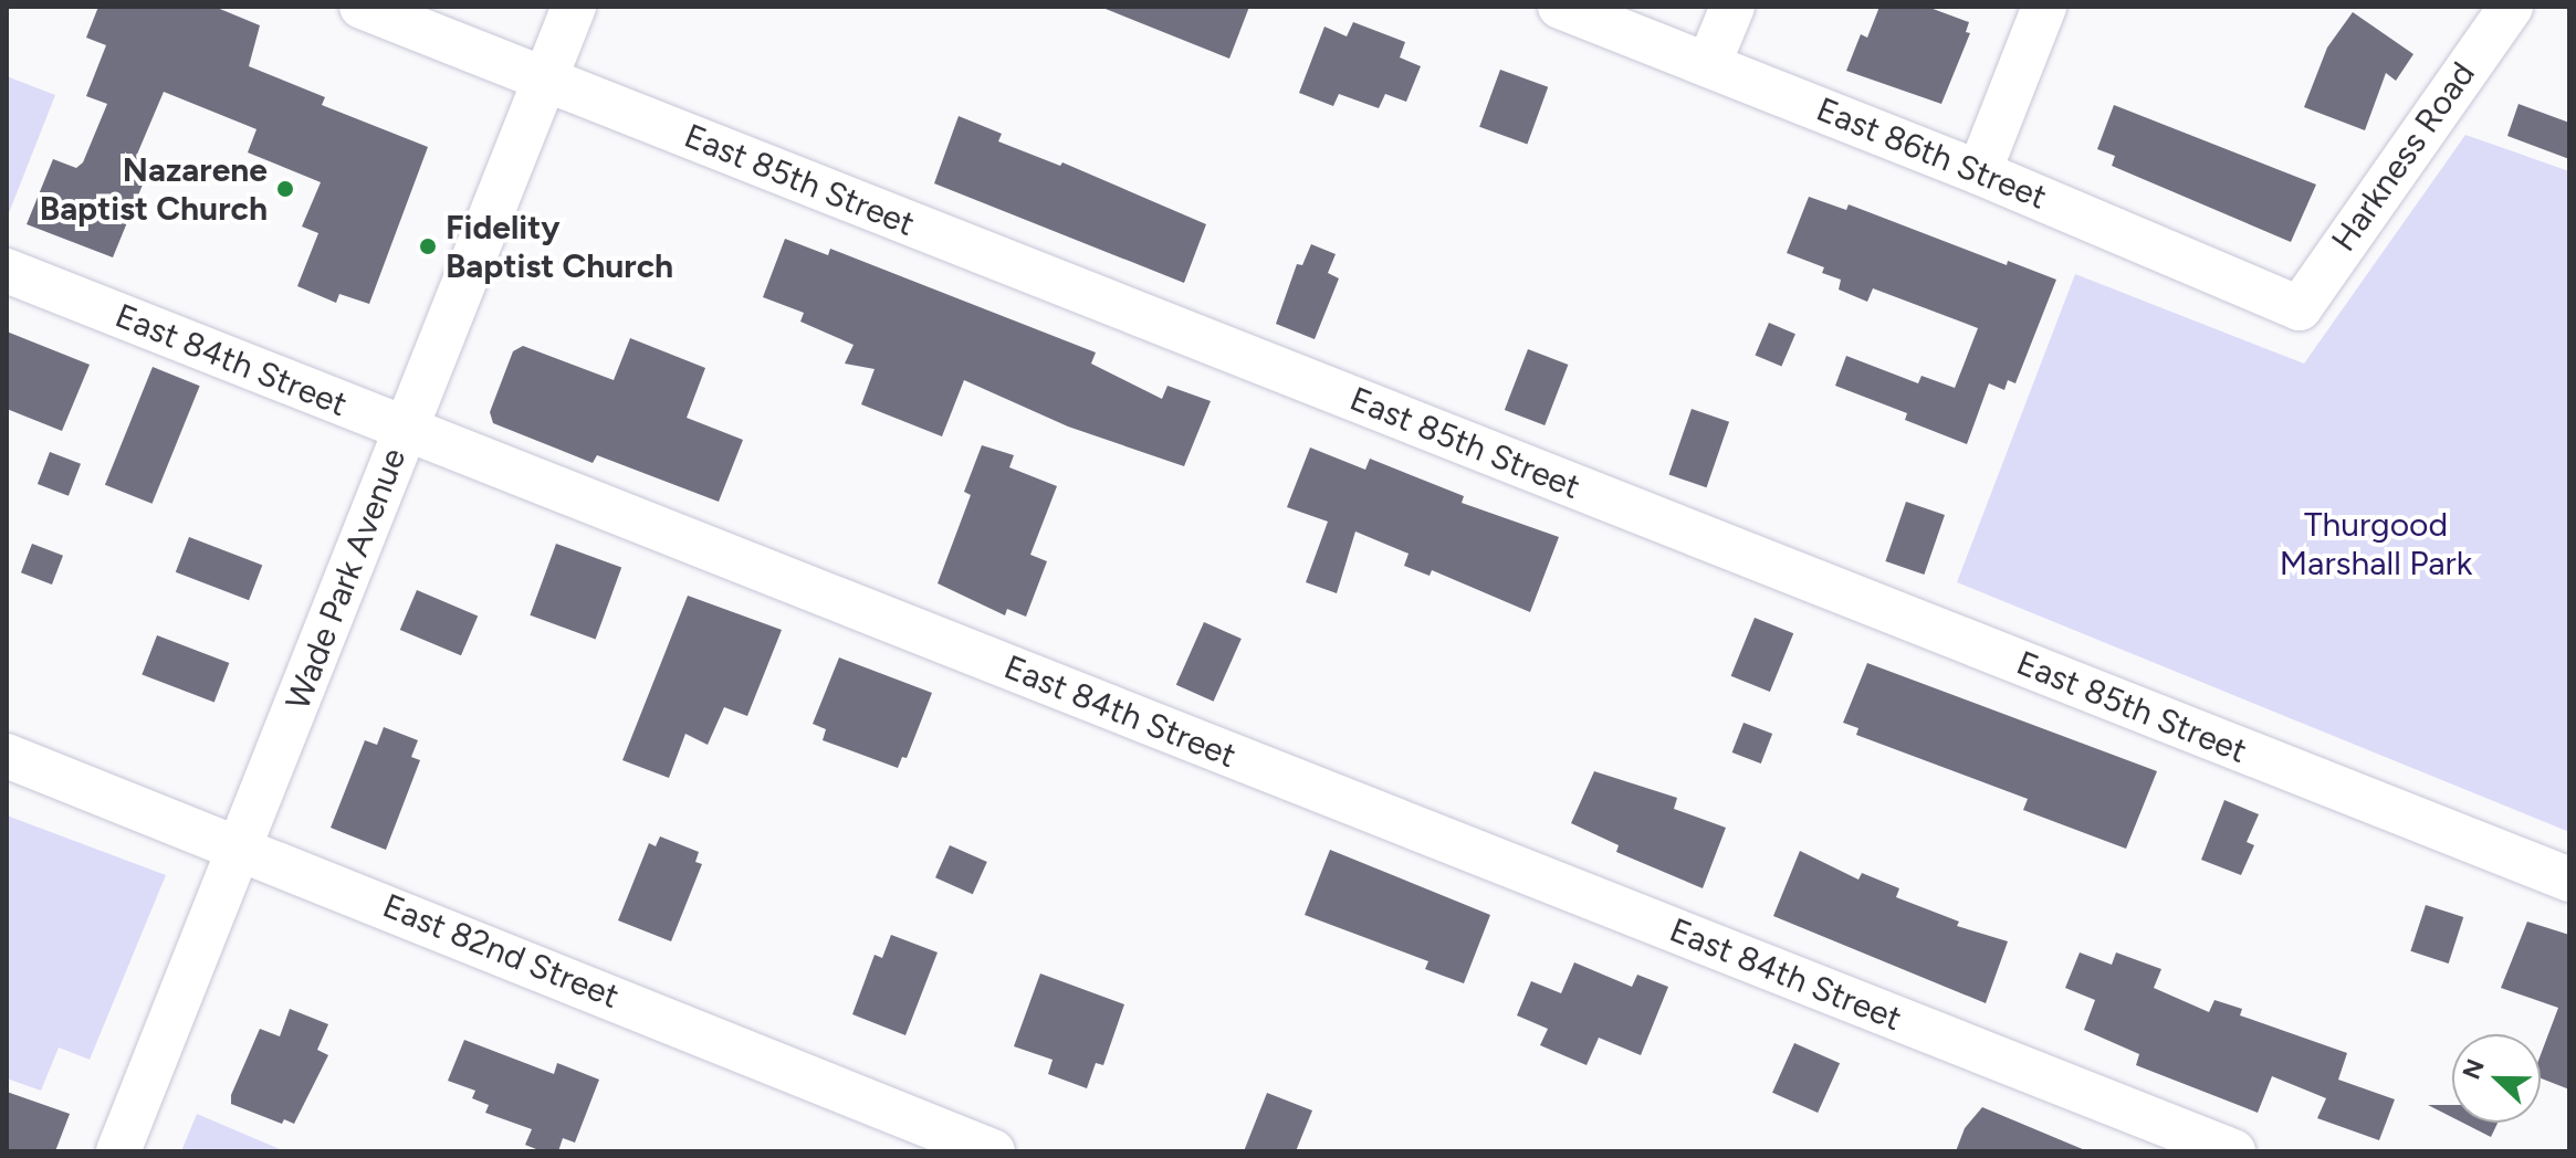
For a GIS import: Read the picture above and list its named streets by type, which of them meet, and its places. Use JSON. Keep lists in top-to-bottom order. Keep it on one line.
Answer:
{"streets":{"street":["East 86th Street","Harkness Road","East 85th Street","East 84th Street","Wade Park Avenue","East 82nd Street"]},"crossings":[["East 86th Street","Harkness Road"],["East 85th Street","Wade Park Avenue"],["East 84th Street","Wade Park Avenue"],["Wade Park Avenue","East 82nd Street"]],"parks":["Thurgood Marshall Park"],"places":["Nazarene Baptist Church","Fidelity Baptist Church"],"north":"left"}
